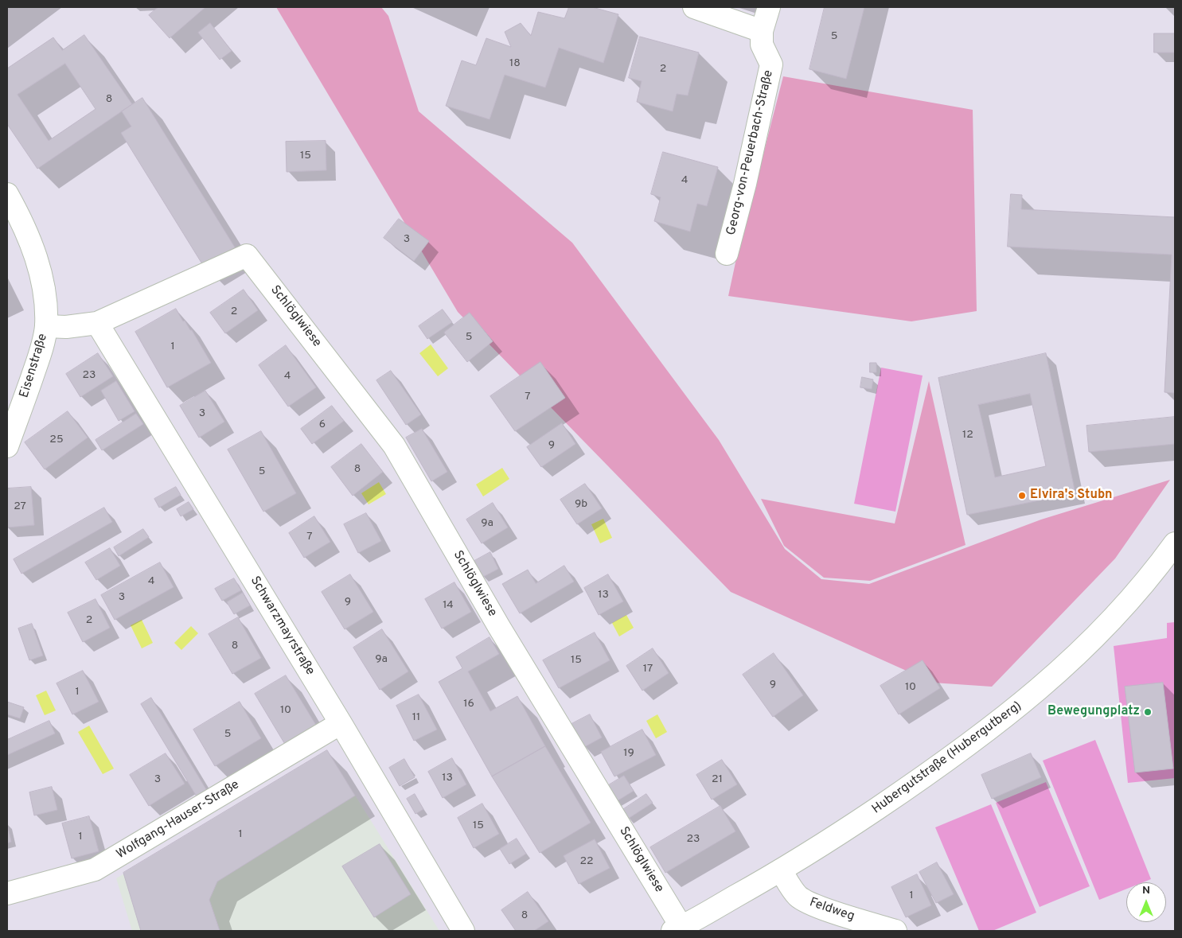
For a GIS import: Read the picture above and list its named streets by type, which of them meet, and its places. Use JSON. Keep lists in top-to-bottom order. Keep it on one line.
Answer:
{"streets":{"street":["Georg-von-Peuerbach-Straße","Schlöglwiese","Eisenstraße","Schwarzmayrstraße","Hubergutstraße (Hubergutberg)","Wolfgang-Hauser-Straße","Feldweg"]},"crossings":[["Schlöglwiese","Schwarzmayrstraße"],["Schlöglwiese","Hubergutstraße (Hubergutberg)"],["Schwarzmayrstraße","Wolfgang-Hauser-Straße"],["Hubergutstraße (Hubergutberg)","Feldweg"]],"places":["Elvira's Stubn","Bewegungplatz"],"house_numbers":["5","18","2","8","15","4","3","2","5","1","23","4","7","3","6","12","25","9","8","5","9b","27","9a","7","4","13","3","9","14","2","8","9a","15","17","9","10","1","16","10","11","5","19","13","3","21","15","1","1","23","22","1","8"],"north":"top"}
